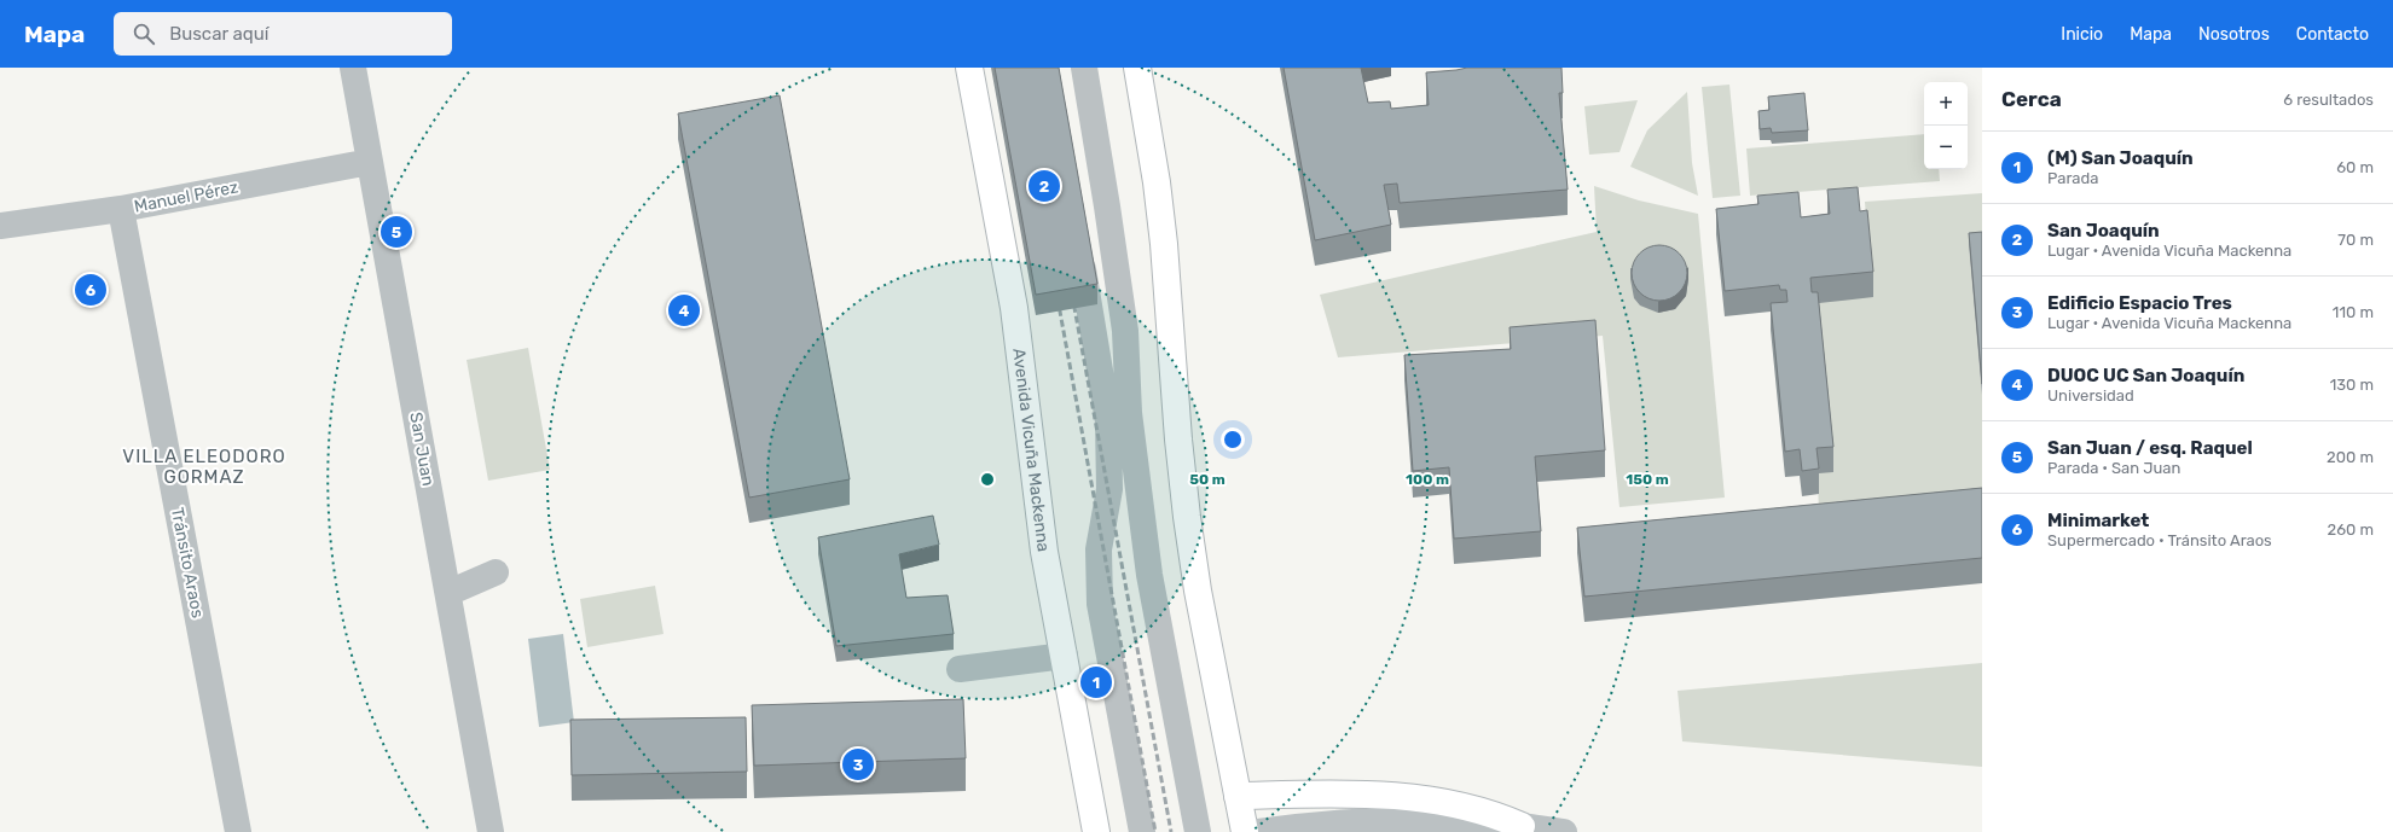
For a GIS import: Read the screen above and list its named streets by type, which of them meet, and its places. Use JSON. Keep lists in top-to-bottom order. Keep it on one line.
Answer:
{"streets":{"main road":["Avenida Vicuña Mackenna"],"street":["Manuel Pérez","San Juan","Tránsito Araos"]},"crossings":[["Manuel Pérez","San Juan"],["Manuel Pérez","Tránsito Araos"]],"districts":["VILLA ELEODORO GORMAZ"],"page":{"header":"Mapa","search":"Buscar aquí","nav":["Inicio","Mapa","Nosotros","Contacto"],"heading":["Cerca","6 resultados"],"map_buttons":["+","−"],"list":[{"mark":"1","name":"(M) San Joaquín","note":"Parada","value":"60 m"},{"mark":"2","name":"San Joaquín","note":"Lugar · Avenida Vicuña Mackenna","value":"70 m"},{"mark":"3","name":"Edificio Espacio Tres","note":"Lugar · Avenida Vicuña Mackenna","value":"110 m"},{"mark":"4","name":"DUOC UC San Joaquín","note":"Universidad","value":"130 m"},{"mark":"5","name":"San Juan / esq. Raquel","note":"Parada · San Juan","value":"200 m"},{"mark":"6","name":"Minimarket","note":"Supermercado · Tránsito Araos","value":"260 m"}],"pins":["2","5","6","4","1","3"]},"rings":["50 m","100 m","150 m"]}
